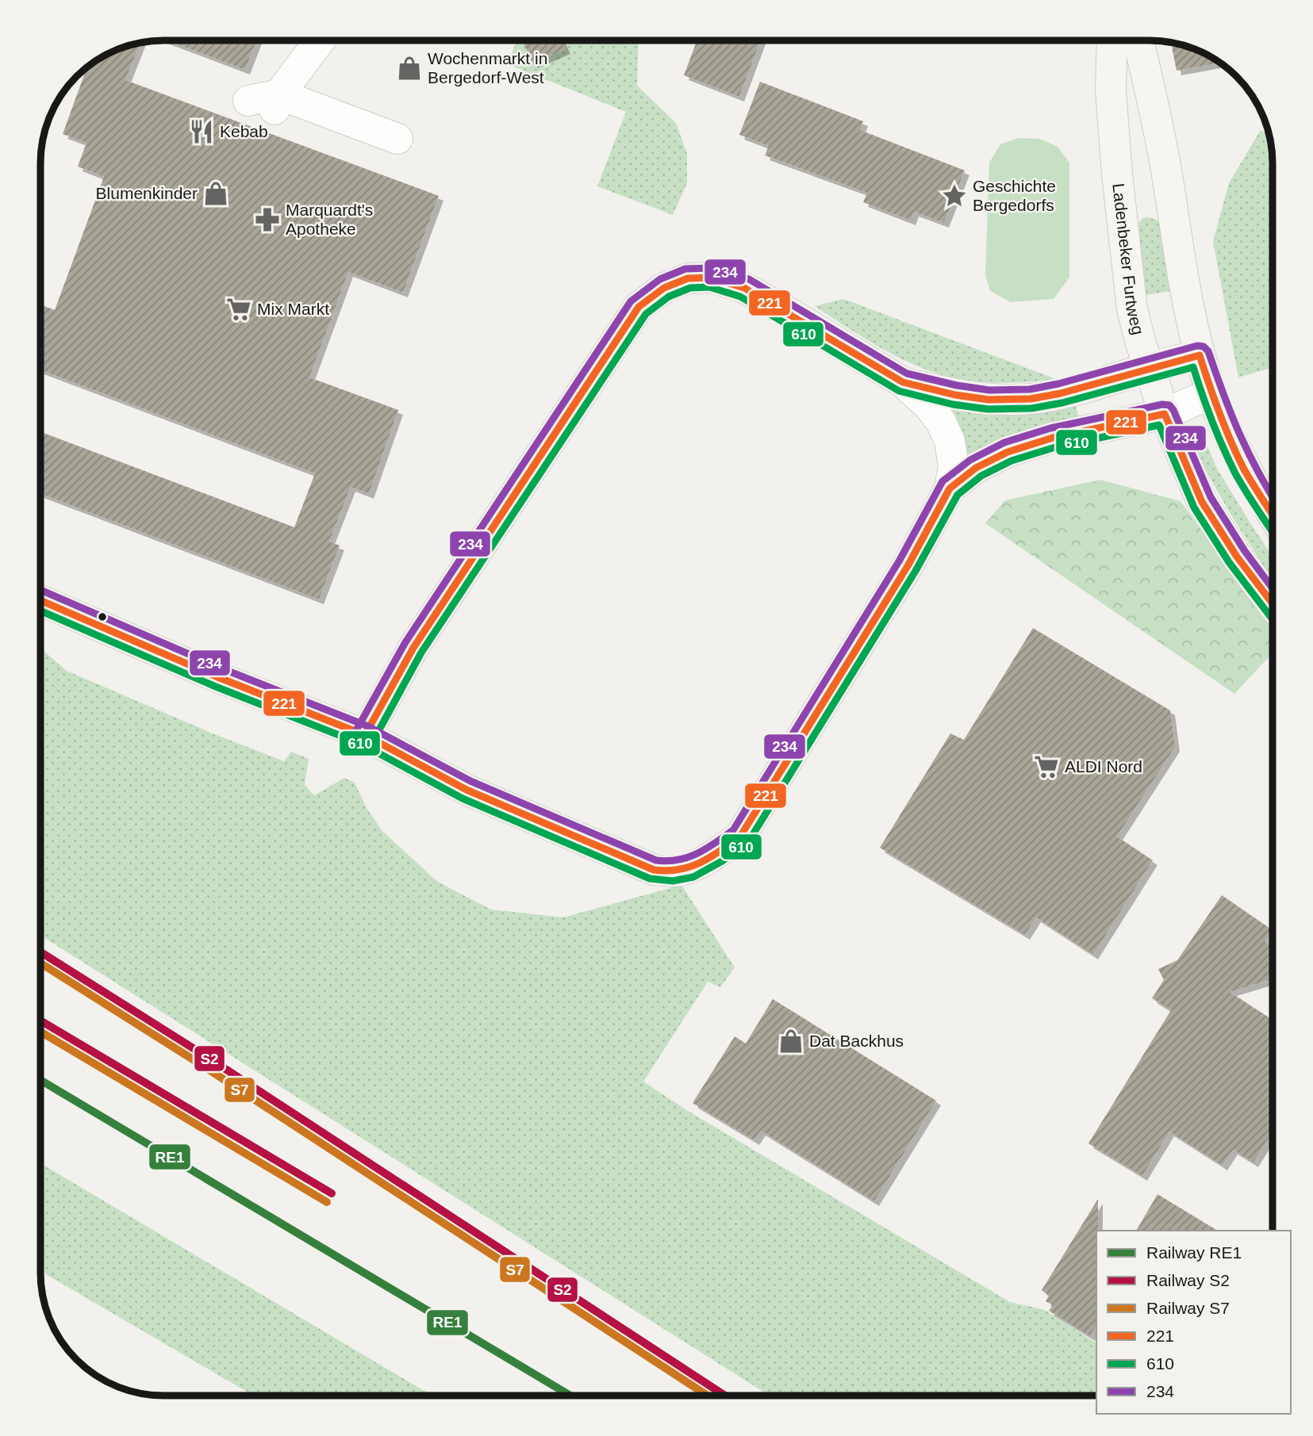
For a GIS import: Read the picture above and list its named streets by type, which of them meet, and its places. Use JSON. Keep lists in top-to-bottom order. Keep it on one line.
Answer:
{"streets":{"street":["Ladenbeker Furtweg"]},"places":{"shop":["Wochenmarkt in Bergedorf-West","Blumenkinder","Dat Backhus"],"restaurant":["Kebab"],"place":["Geschichte Bergedorfs"],"pharmacy":["Marquardt's Apotheke"],"supermarket":["Mix Markt","ALDI Nord"]},"lines":["transit line 234","transit line 221","transit line 610","rail line S2","rail line S7","rail line RE1"],"legend":["Railway RE1","Railway S2","Railway S7","221","610","234"]}
